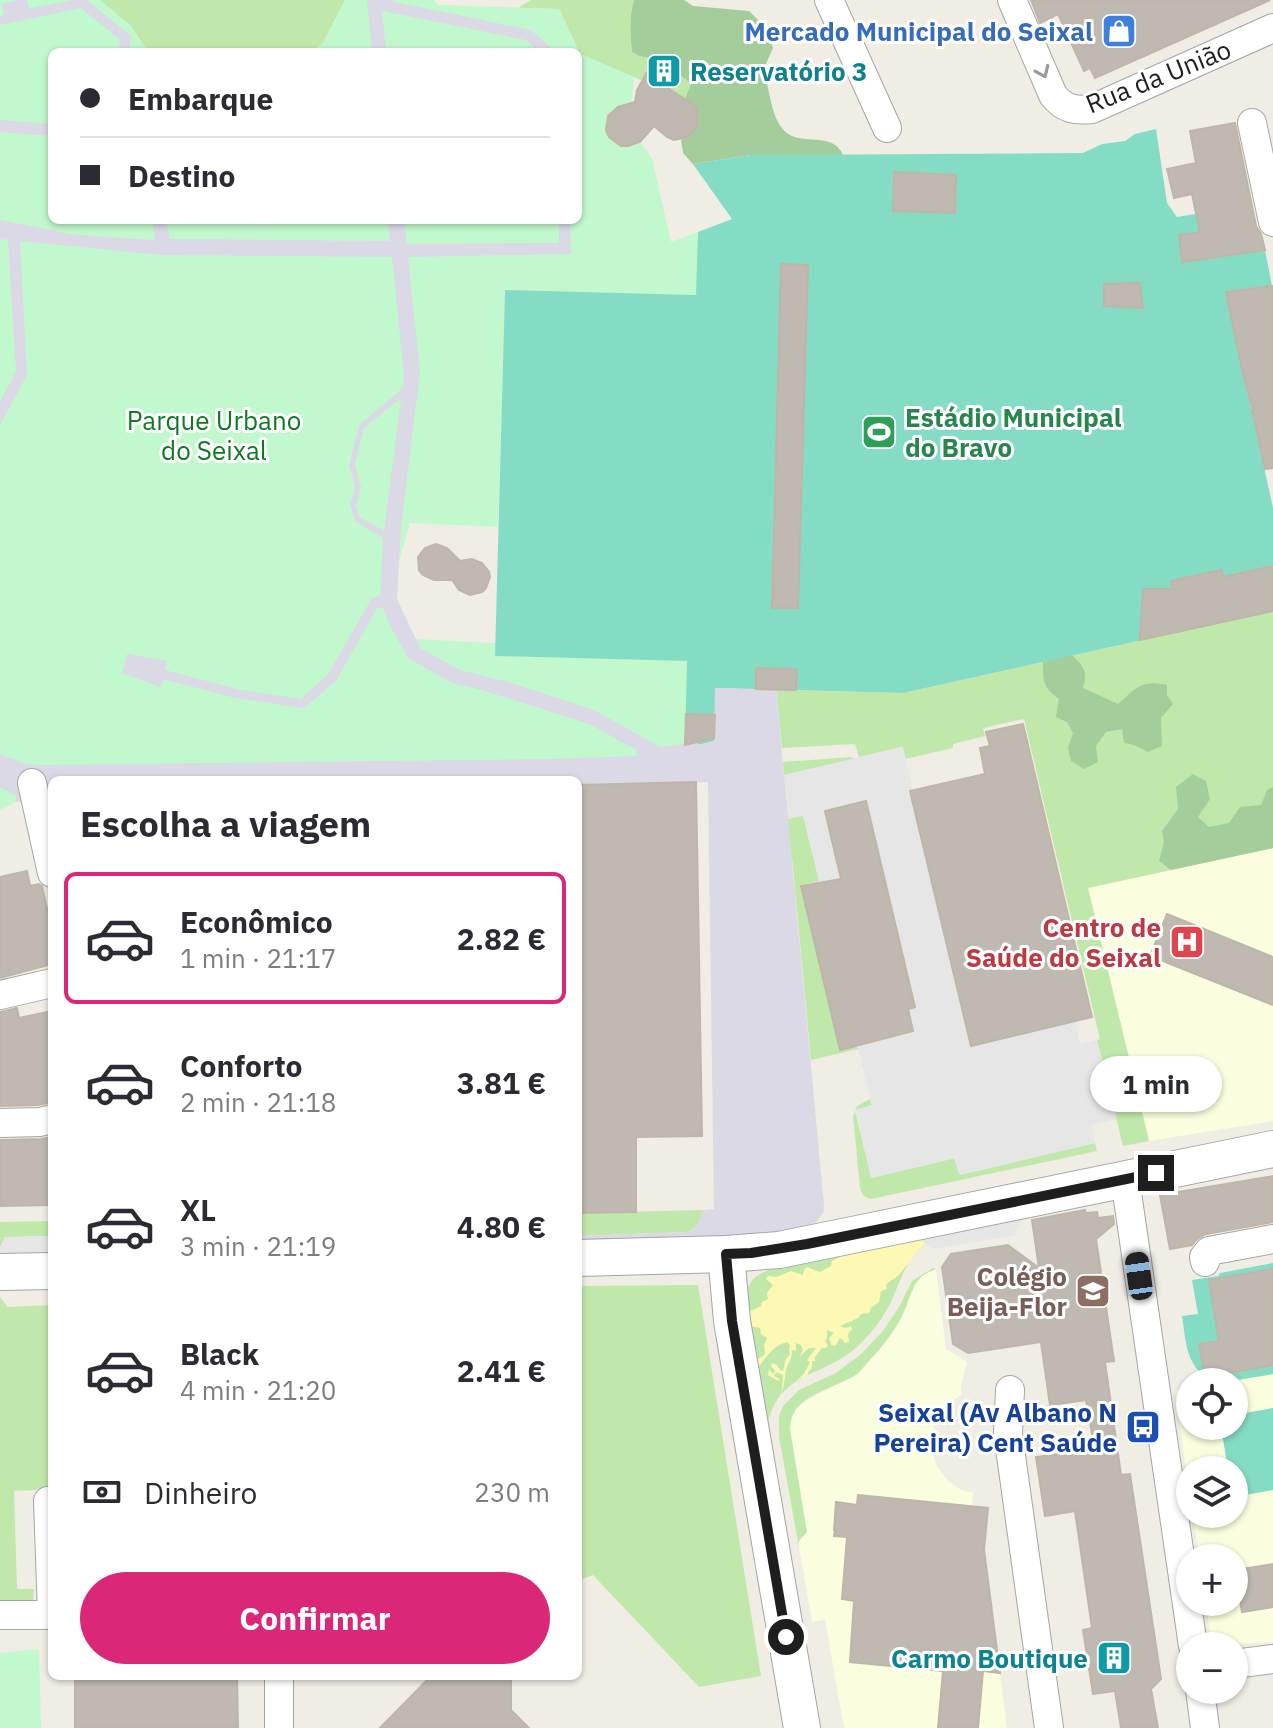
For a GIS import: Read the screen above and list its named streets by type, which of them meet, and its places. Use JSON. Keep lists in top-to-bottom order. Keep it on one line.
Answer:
{"streets":{"street":["Rua da União"]},"parks":["Parque Urbano do Seixal"],"places":{"shop":["Mercado Municipal do Seixal"],"building":["Reservatório 3","Carmo Boutique"],"sports":["Estádio Municipal do Bravo"],"hospital":["Centro de Saúde do Seixal"],"school or university":["Colégio Beija-Flor"],"bus stop":["Seixal (Av Albano N Pereira) Cent Saúde"]},"page":{"banner":["Embarque","Destino"],"heading":"Escolha a viagem","list":[{"name":"Econômico","note":"1 min · 21:17","value":"2.82 €"},{"name":"Conforto","note":"2 min · 21:18","value":"3.81 €"},{"name":"XL","note":"3 min · 21:19","value":"4.80 €"},{"name":"Black","note":"4 min · 21:20","value":"2.41 €"}],"bubble":"1 min","map_buttons":["+","−"],"pay":["Dinheiro","230 m"],"buttons":"Confirmar"}}
